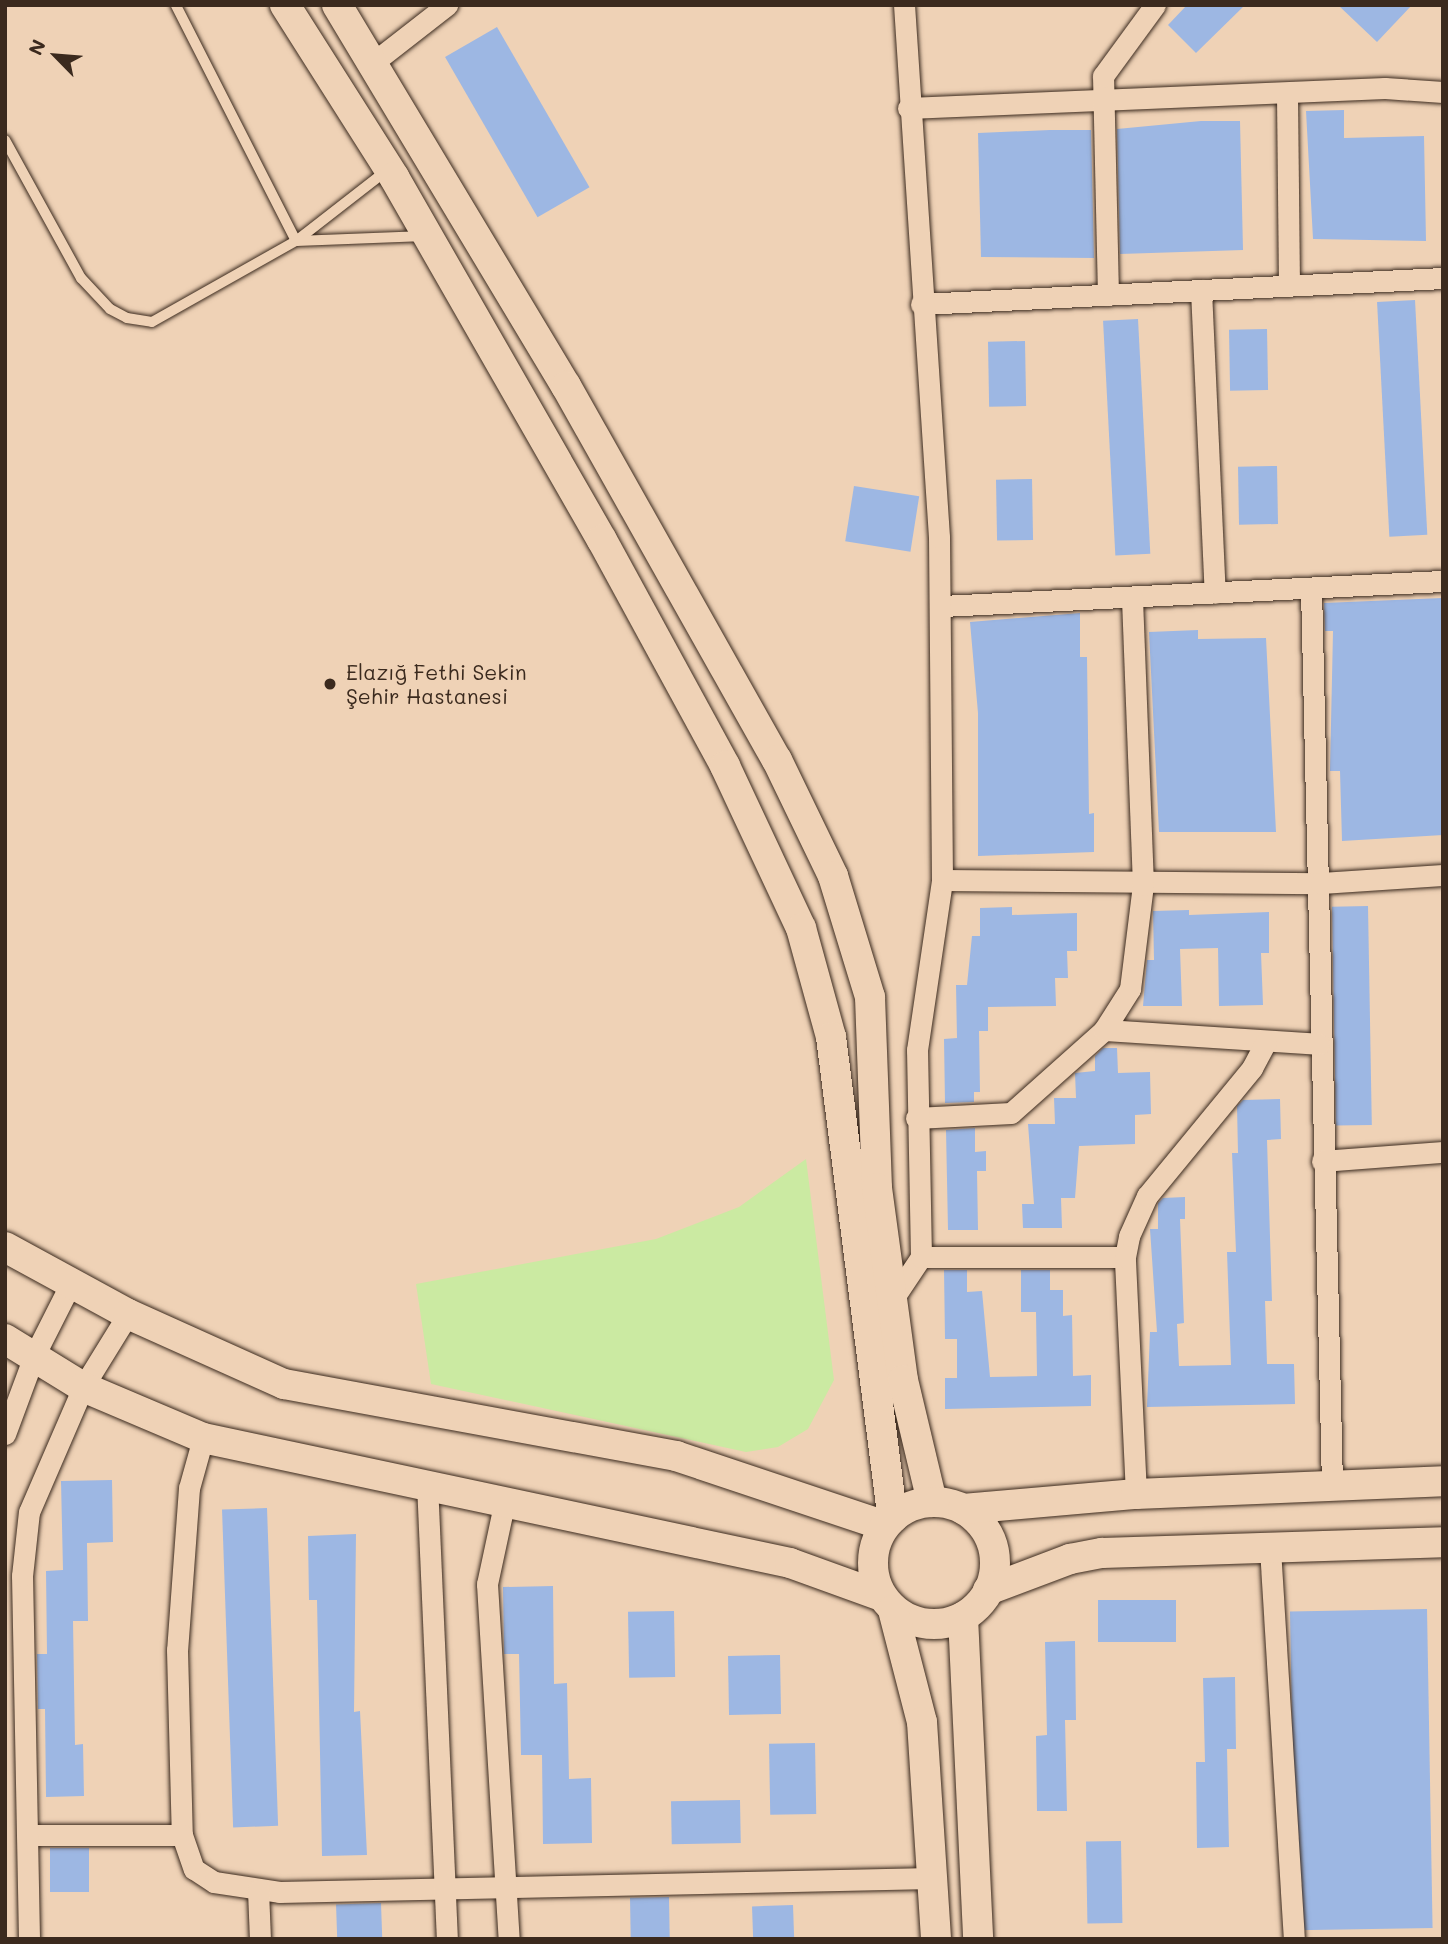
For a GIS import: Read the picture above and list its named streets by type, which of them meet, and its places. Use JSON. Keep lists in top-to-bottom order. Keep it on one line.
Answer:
{"places":["Elazığ Fethi Sekin Şehir Hastanesi"],"north":"top left"}
